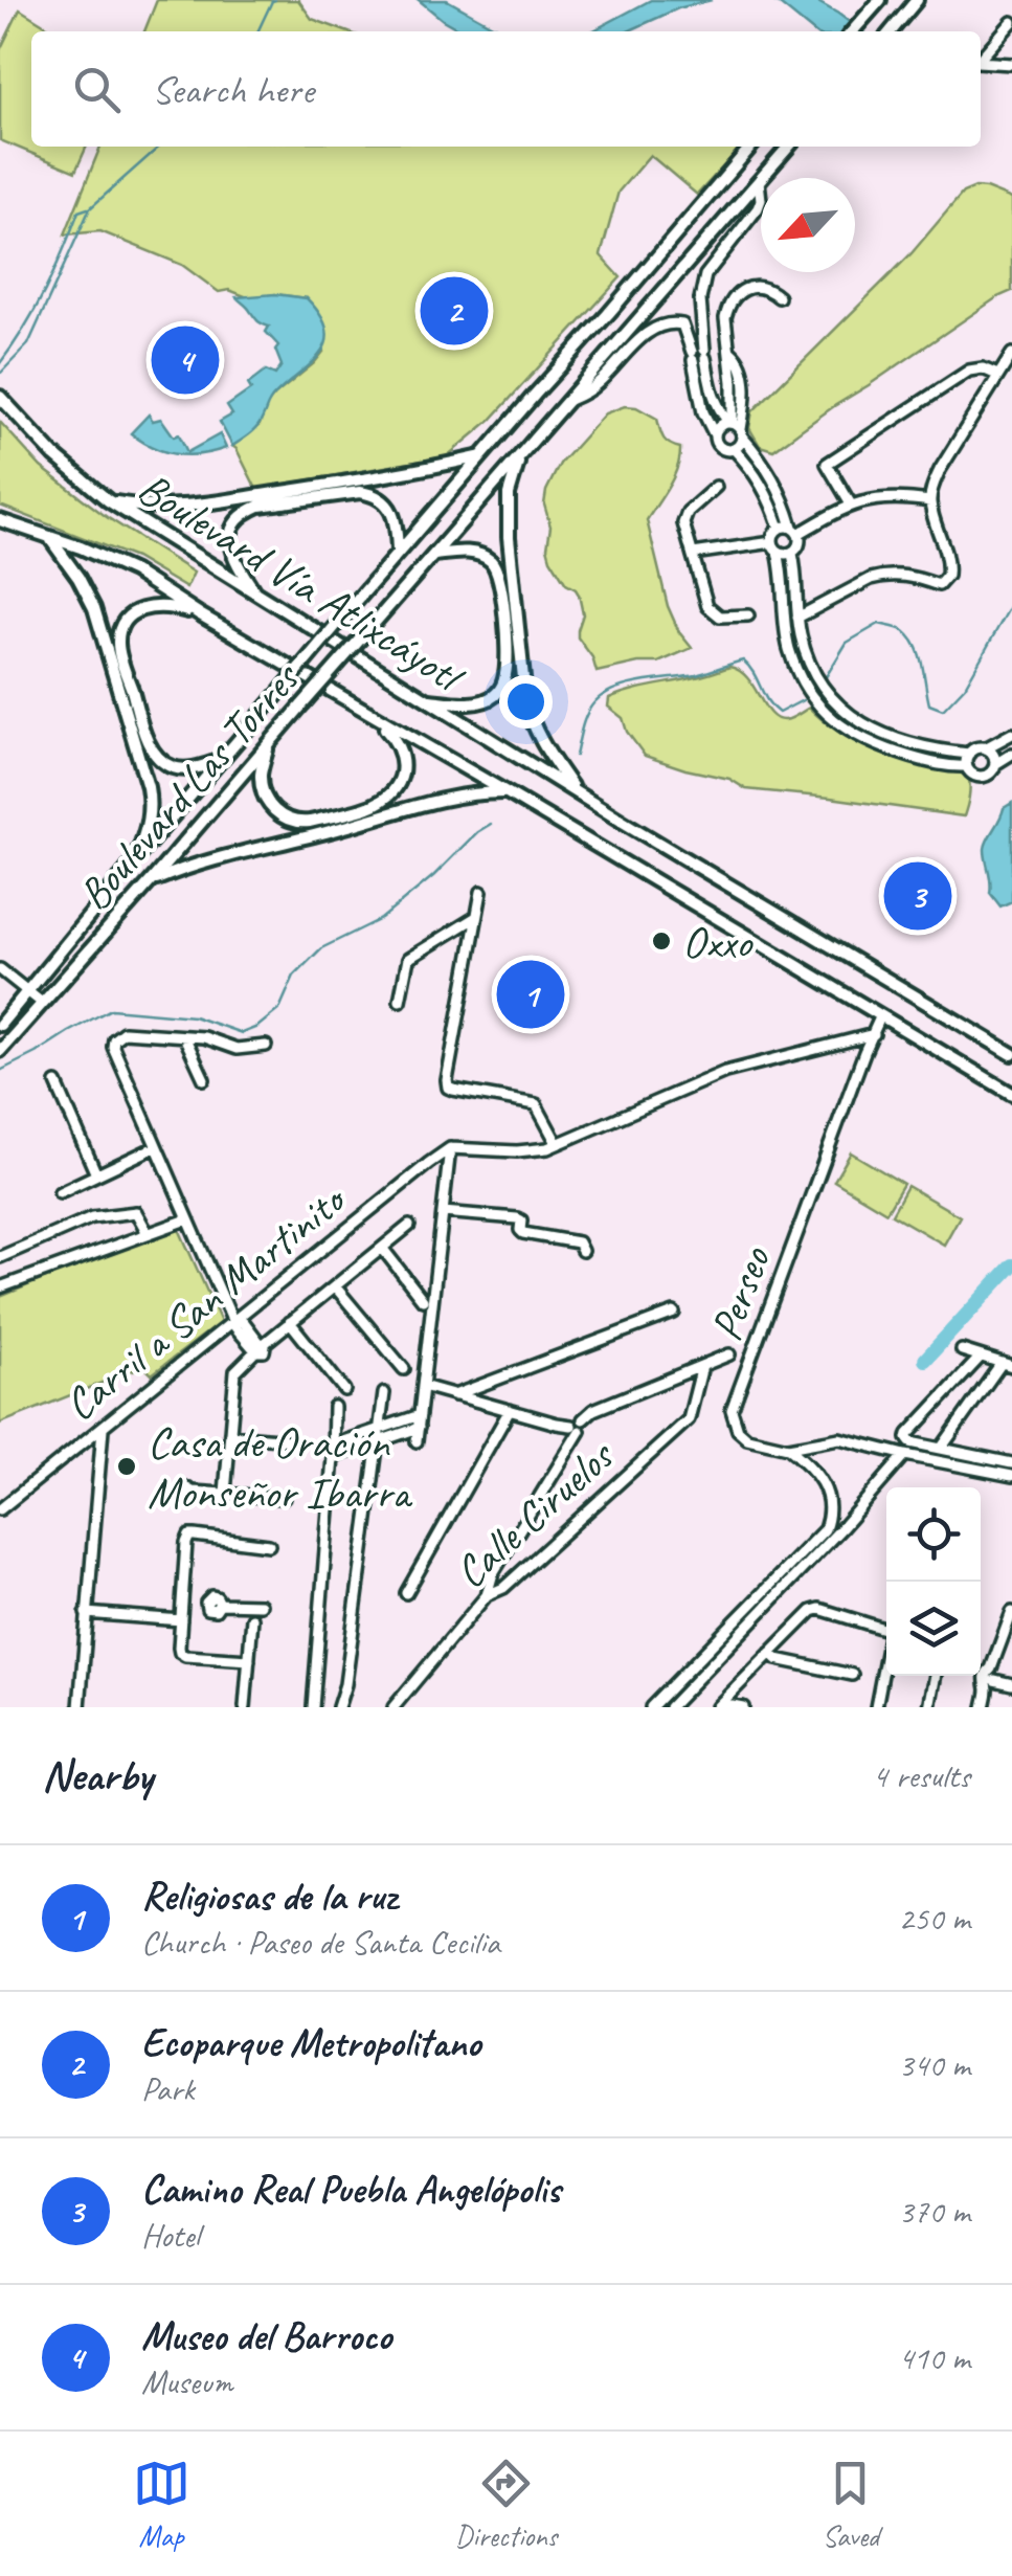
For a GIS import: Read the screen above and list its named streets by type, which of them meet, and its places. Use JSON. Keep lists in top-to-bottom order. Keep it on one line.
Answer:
{"streets":{"main road":["Boulevard Vía Atlixcáyotl","Boulevard Las Torres"],"street":["Perseo","Carril a San Martinito","Calle Ciruelos"]},"crossings":[["Boulevard Vía Atlixcáyotl","Perseo"]],"places":["Oxxo","Casa de Oración Monseñor Ibarra"],"north":"bottom left","page":{"search":"Search here","pins":["2","4","3","1"],"heading":["Nearby","4 results"],"list":[{"mark":"1","name":"Religiosas de la ruz","note":"Church · Paseo de Santa Cecilia","value":"250 m"},{"mark":"2","name":"Ecoparque Metropolitano","note":"Park","value":"340 m"},{"mark":"3","name":"Camino Real Puebla Angelópolis","note":"Hotel","value":"370 m"},{"mark":"4","name":"Museo del Barroco","note":"Museum","value":"410 m"}],"nav":["Map","Directions","Saved"]}}
